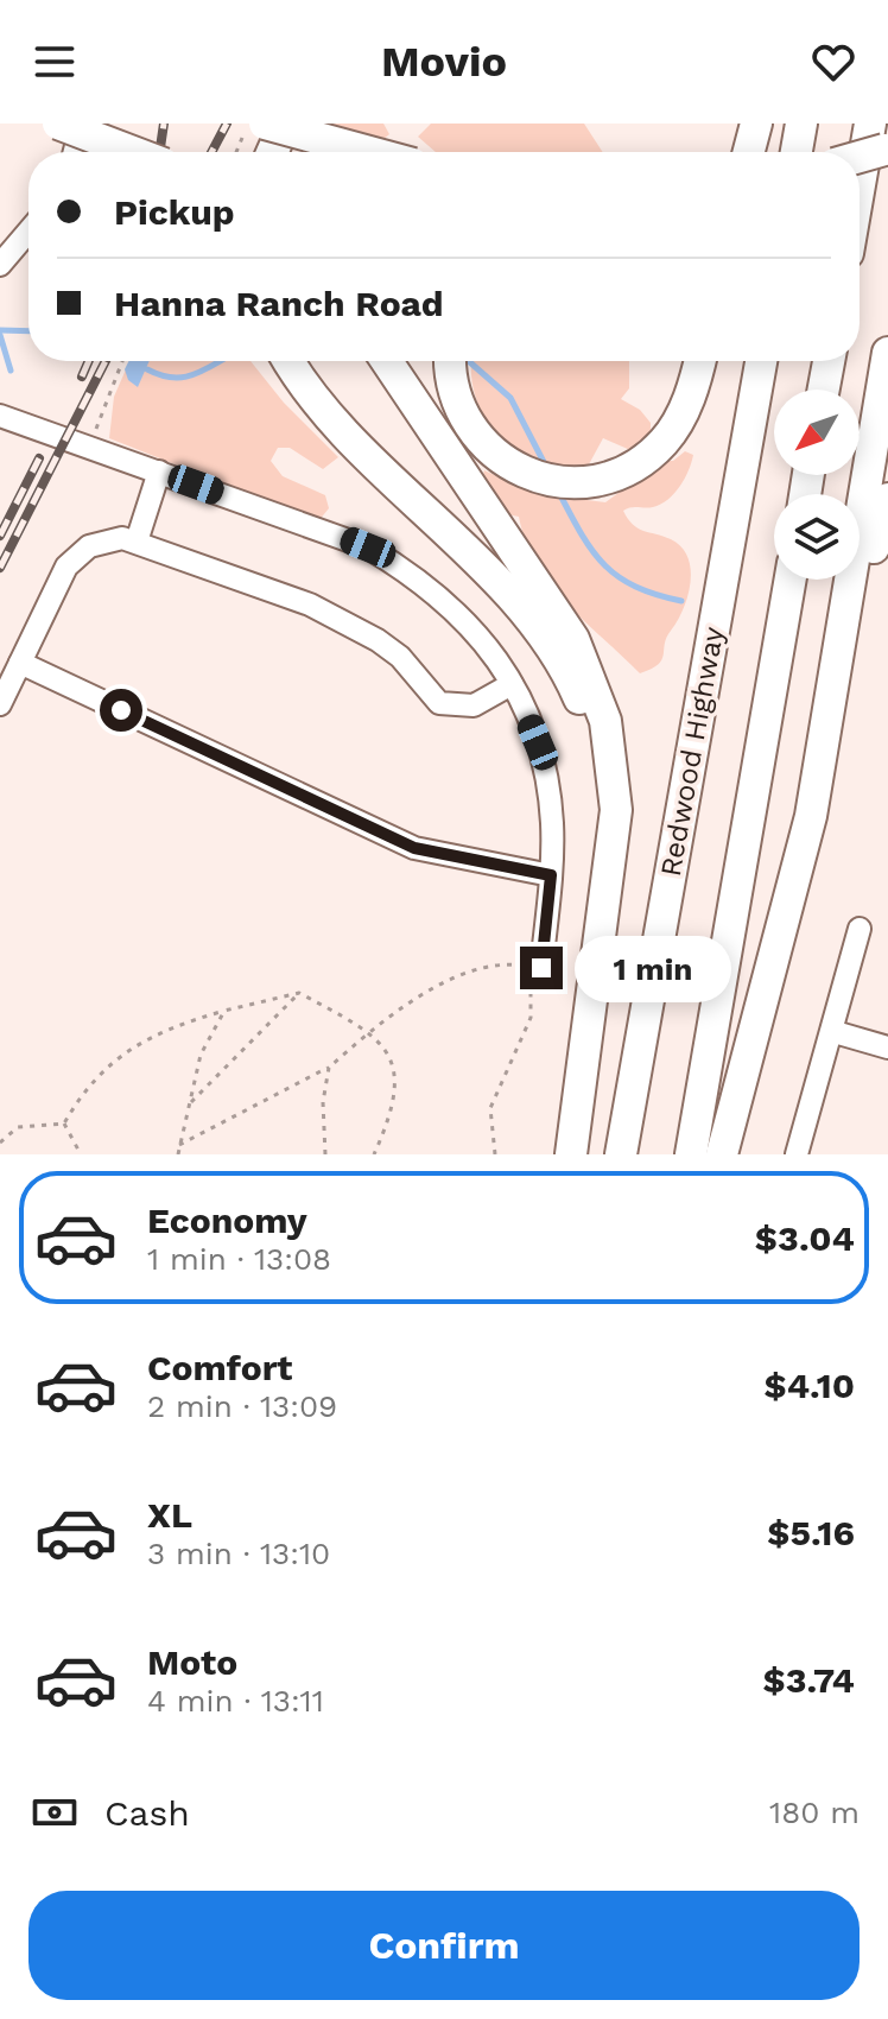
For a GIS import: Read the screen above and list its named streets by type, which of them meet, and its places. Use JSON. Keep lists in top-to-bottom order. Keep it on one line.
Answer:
{"streets":{"highway":["Redwood Highway"]},"north":"bottom left","page":{"header":"Movio","banner":["Pickup","Hanna Ranch Road"],"bubble":"1 min","list":[{"name":"Economy","note":"1 min · 13:08","value":"$3.04"},{"name":"Comfort","note":"2 min · 13:09","value":"$4.10"},{"name":"XL","note":"3 min · 13:10","value":"$5.16"},{"name":"Moto","note":"4 min · 13:11","value":"$3.74"}],"pay":["Cash","180 m"],"buttons":"Confirm"}}
